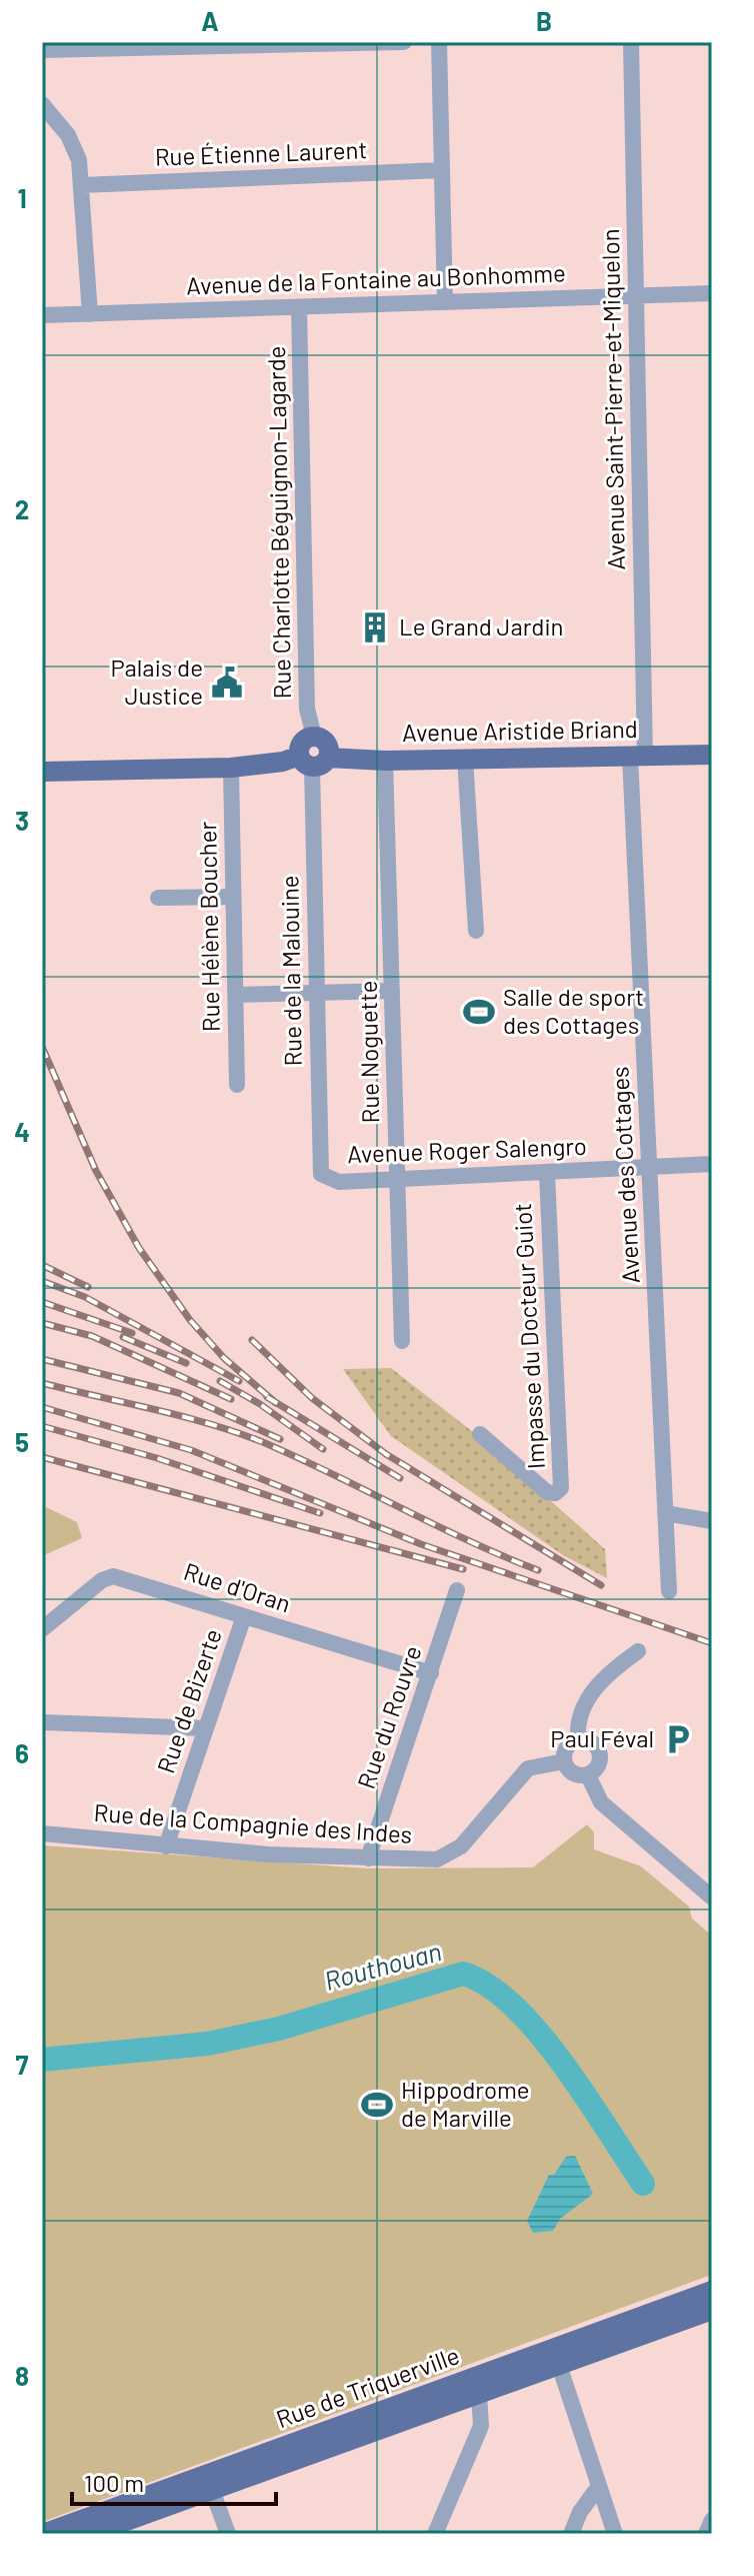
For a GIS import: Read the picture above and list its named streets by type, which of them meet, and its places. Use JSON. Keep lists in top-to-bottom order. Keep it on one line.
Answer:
{"streets":{"main road":["Avenue Aristide Briand","Rue de Triquerville"],"street":["Rue Étienne Laurent","Avenue de la Fontaine au Bonhomme","Avenue Saint-Pierre-et-Miquelon","Rue Charlotte Béguignon-Lagarde","Rue Hélène Boucher","Rue de la Malouine","Rue Noguette","Avenue Roger Salengro","Avenue des Cottages","Impasse du Docteur Guiot","Rue d'Oran","Rue de Bizerte","Rue du Rouvre","Rue de la Compagnie des Indes"]},"crossings":[["Avenue de la Fontaine au Bonhomme","Avenue Saint-Pierre-et-Miquelon"],["Avenue de la Fontaine au Bonhomme","Rue Charlotte Béguignon-Lagarde"],["Avenue Saint-Pierre-et-Miquelon","Avenue Aristide Briand"],["Avenue Saint-Pierre-et-Miquelon","Avenue des Cottages"],["Avenue Aristide Briand","Rue Hélène Boucher"],["Avenue Aristide Briand","Rue de la Malouine"],["Avenue Aristide Briand","Rue Noguette"],["Avenue Aristide Briand","Avenue des Cottages"],["Rue de la Malouine","Avenue Roger Salengro"],["Rue Noguette","Avenue Roger Salengro"],["Avenue Roger Salengro","Avenue des Cottages"],["Avenue Roger Salengro","Impasse du Docteur Guiot"],["Rue d'Oran","Rue de Bizerte"],["Rue d'Oran","Rue du Rouvre"],["Rue de Bizerte","Rue de la Compagnie des Indes"],["Rue du Rouvre","Rue de la Compagnie des Indes"]],"water":["Routhouan"],"places":{"building":["Le Grand Jardin"],"public building":["Palais de Justice"],"sports":["Salle de sport des Cottages","Hippodrome de Marville"],"parking":["Paul Féval"]},"scale_bar":"100 m","grid":{"columns":["A","B"],"rows":["1","2","3","4","5","6","7","8"]}}
